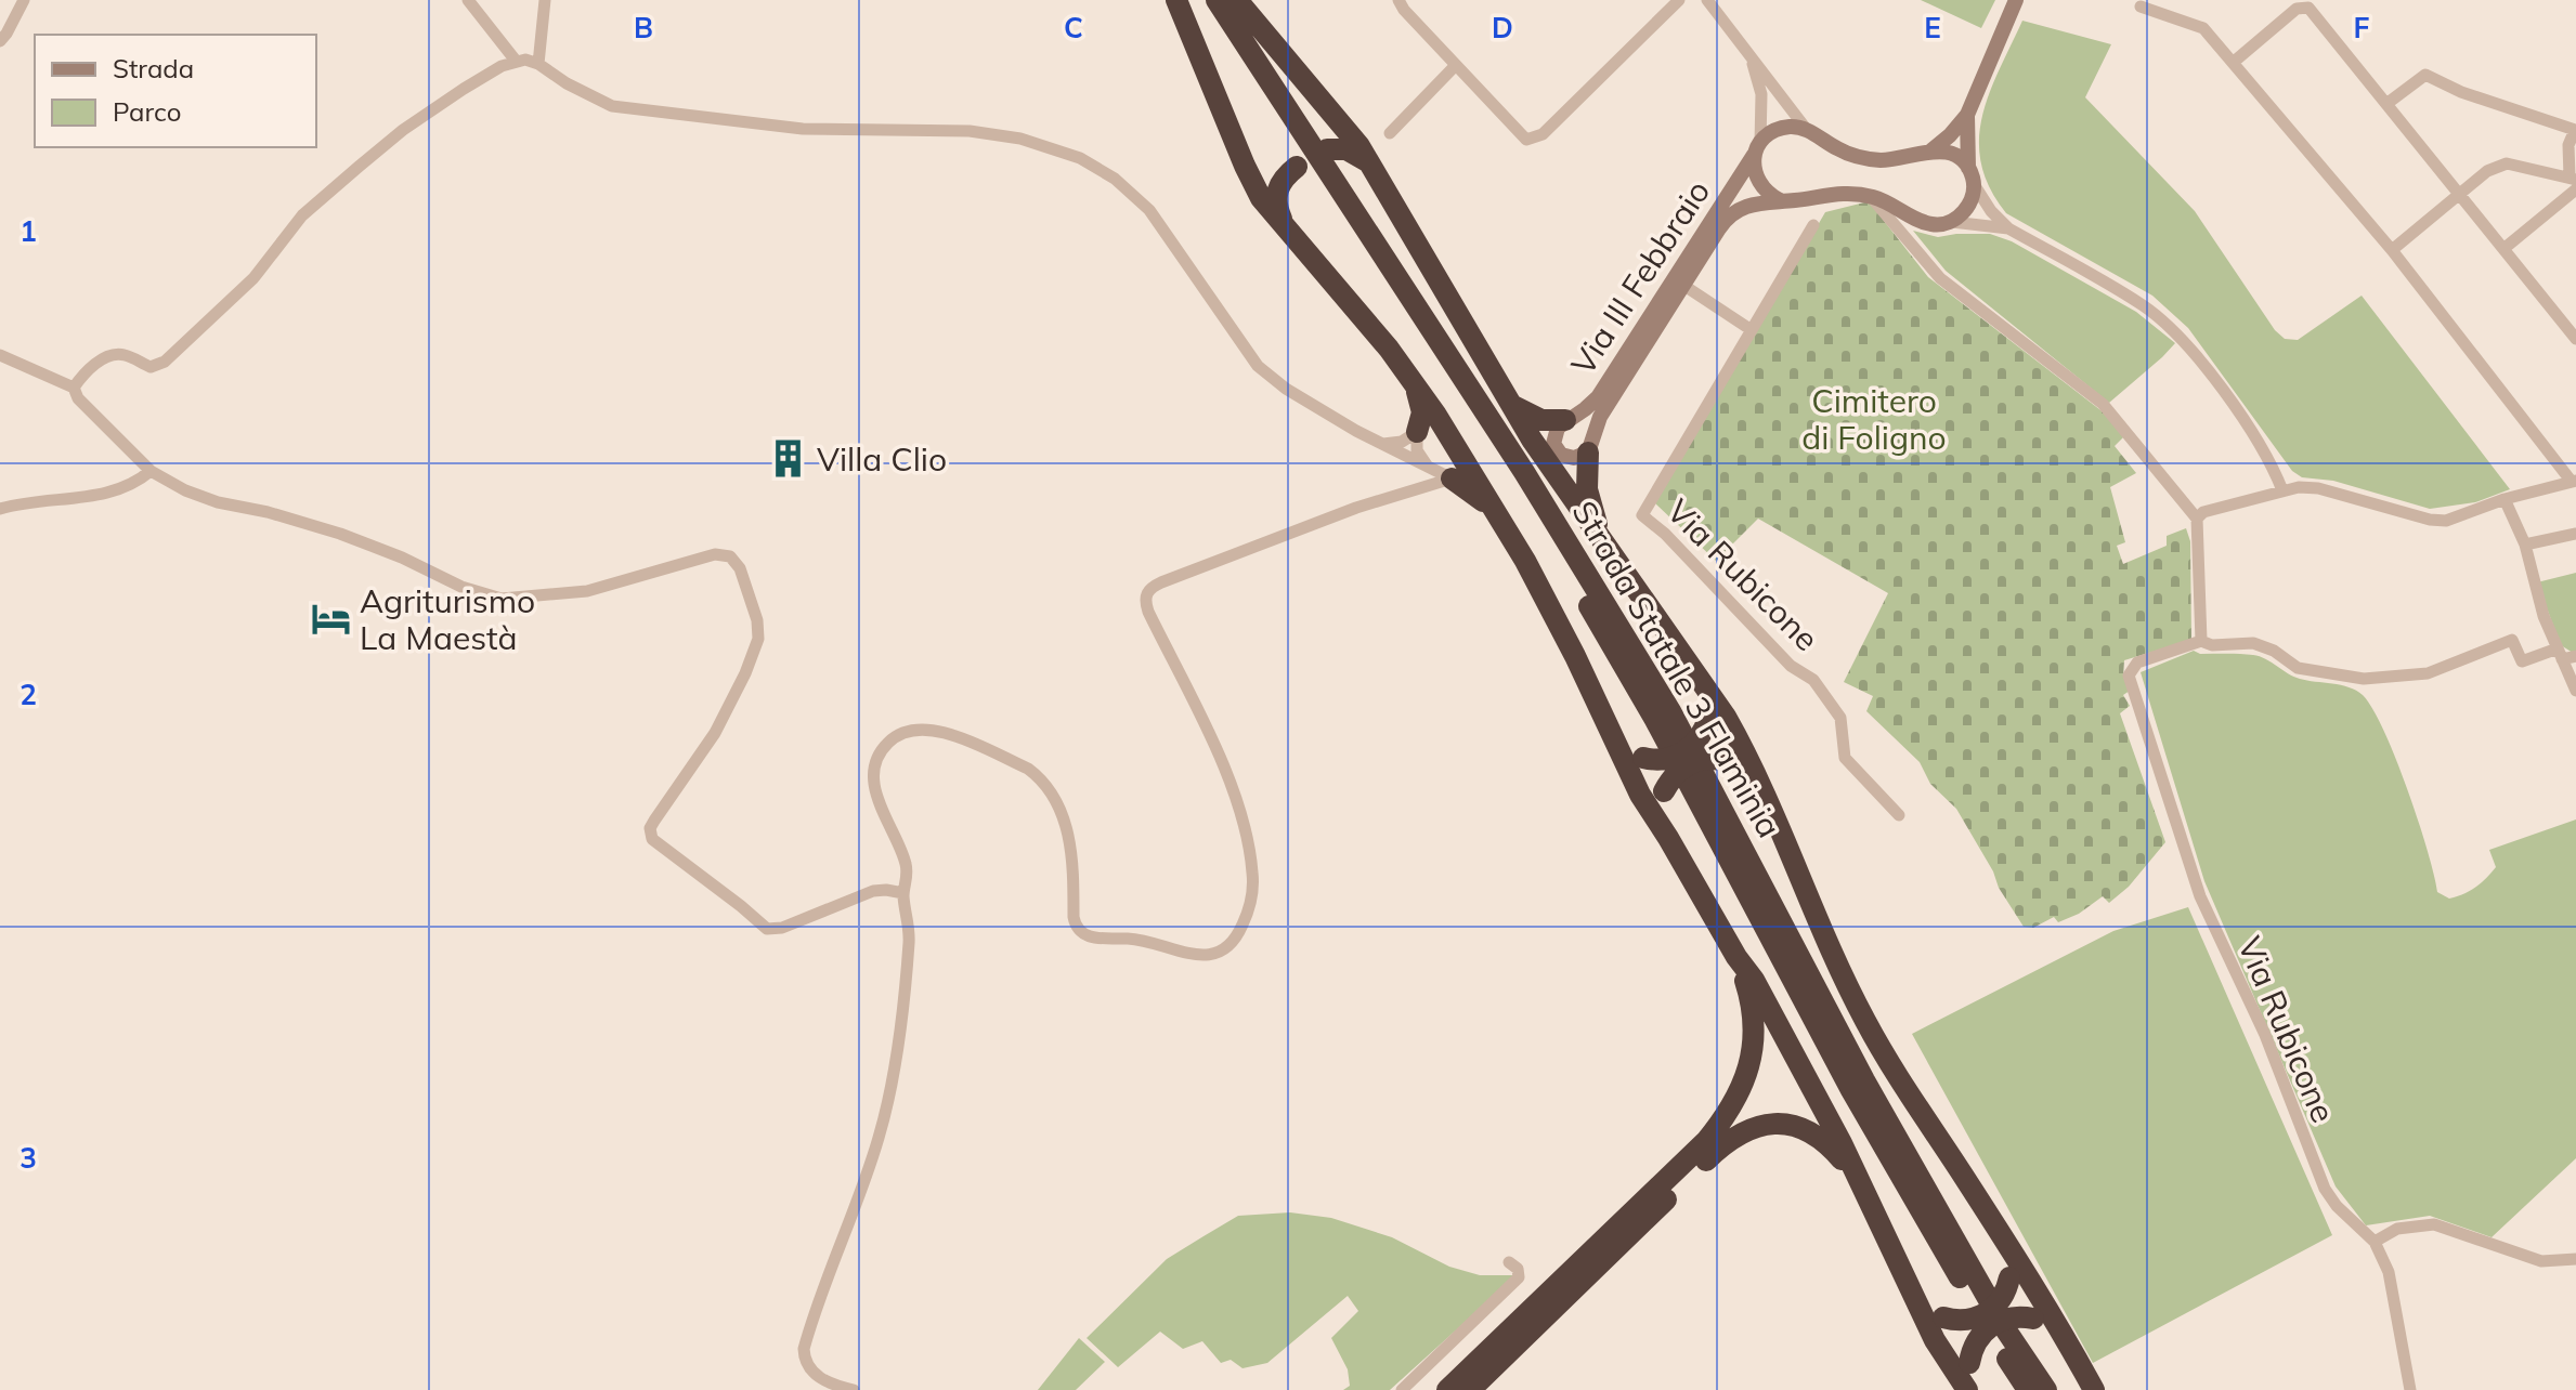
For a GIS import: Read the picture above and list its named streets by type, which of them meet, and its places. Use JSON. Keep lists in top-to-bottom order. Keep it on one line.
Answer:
{"streets":{"highway":["Strada Statale 3 Flaminia"],"main road":["Via III Febbraio"],"street":["Via Rubicone"]},"parks":["Cimitero di Foligno"],"places":{"building":["Villa Clio"],"hotel":["Agriturismo La Maestà"]},"legend":["Strada","Parco"],"grid":{"columns":["B","C","D","E","F"],"rows":["1","2","3"]}}
